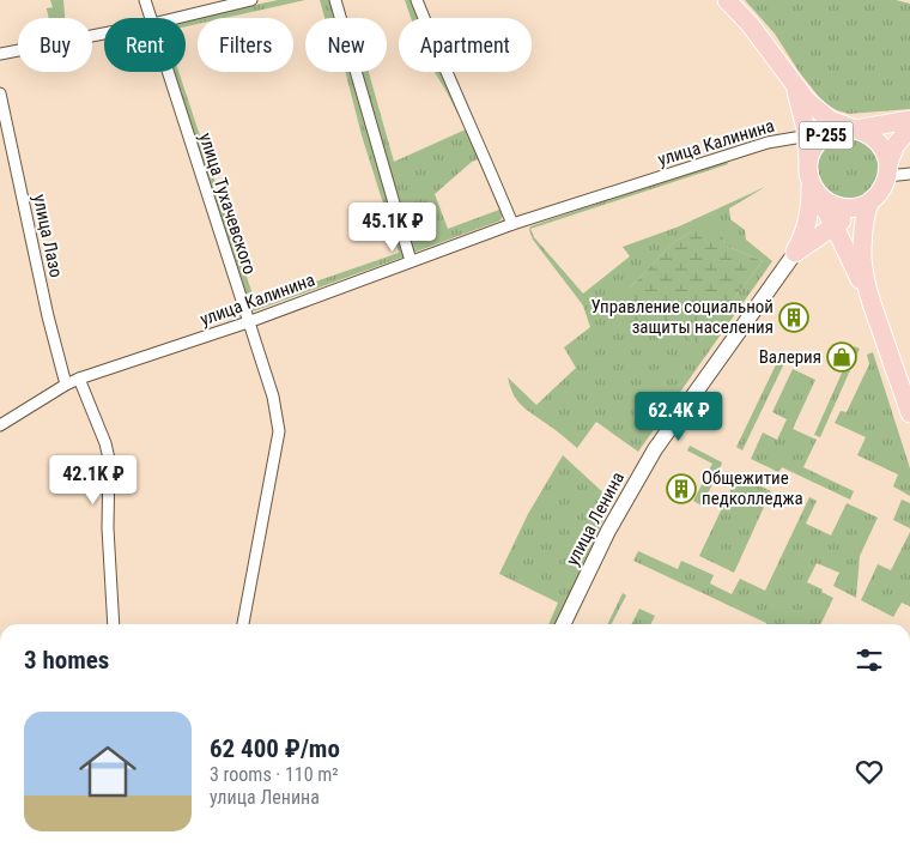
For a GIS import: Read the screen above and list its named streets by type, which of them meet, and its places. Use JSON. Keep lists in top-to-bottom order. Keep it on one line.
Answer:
{"streets":{"highway":["Р-255"],"main road":["улица Ленина"],"street":["улица Калинина","улица Тухачевского","улица Лазо"]},"crossings":[["Р-255","улица Калинина"],["улица Калинина","улица Тухачевского"],["улица Калинина","улица Лазо"]],"places":{"building":["Управление социальной защиты населения","Общежитие педколледжа"],"shop":["Валерия"]},"page":{"chip":["Buy","Rent","Filters","New","Apartment"],"price":["45.1K ₽","62.4K ₽","42.1K ₽"],"heading":"3 homes","list":[{"name":"62 400 ₽/mo","note":"3 rooms · 110 m² · улица Ленина"}]}}
